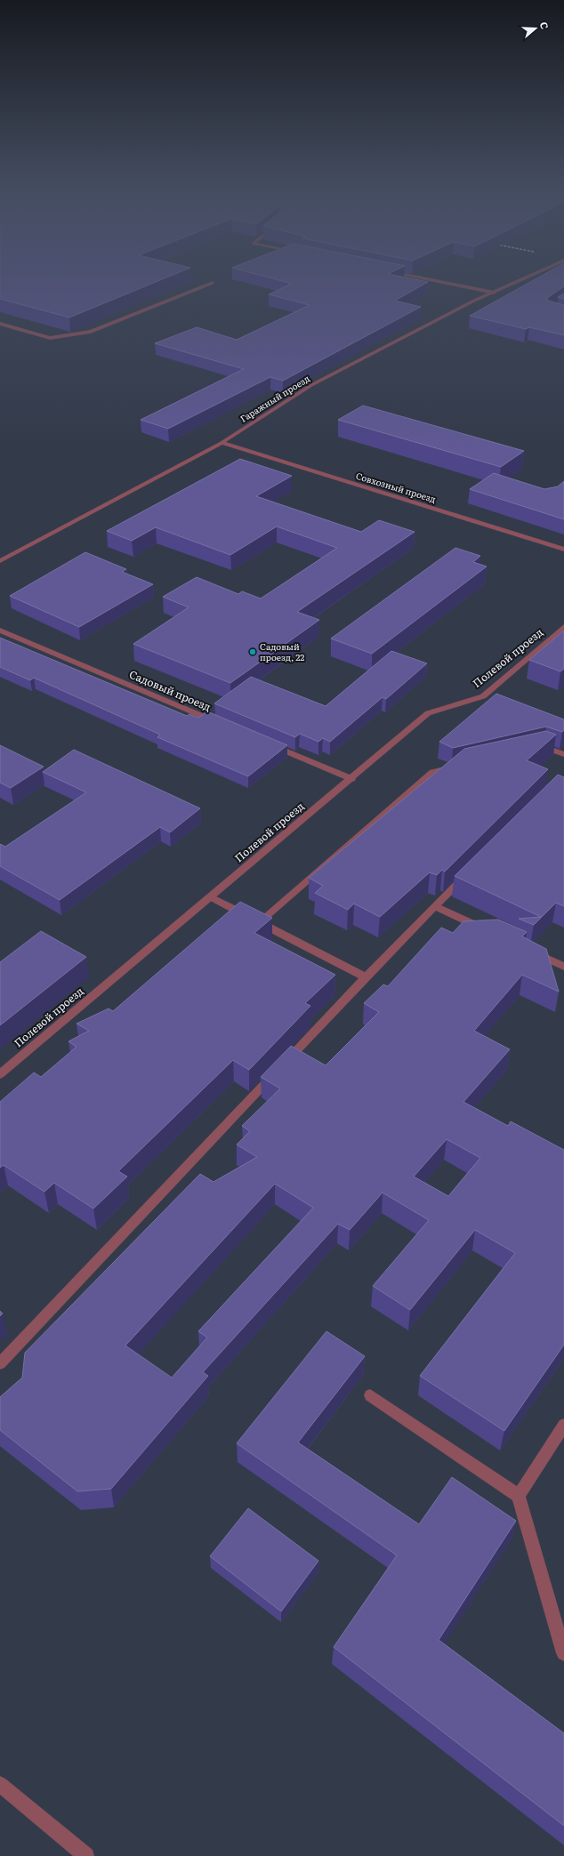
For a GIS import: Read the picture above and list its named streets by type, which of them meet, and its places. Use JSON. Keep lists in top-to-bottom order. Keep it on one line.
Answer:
{"streets":{"street":["Гаражный проезд","Совхозный проезд","Полевой проезд","Садовый проезд"]},"crossings":[["Гаражный проезд","Совхозный проезд"]],"places":["Садовый проезд, 22"],"north":"right"}
